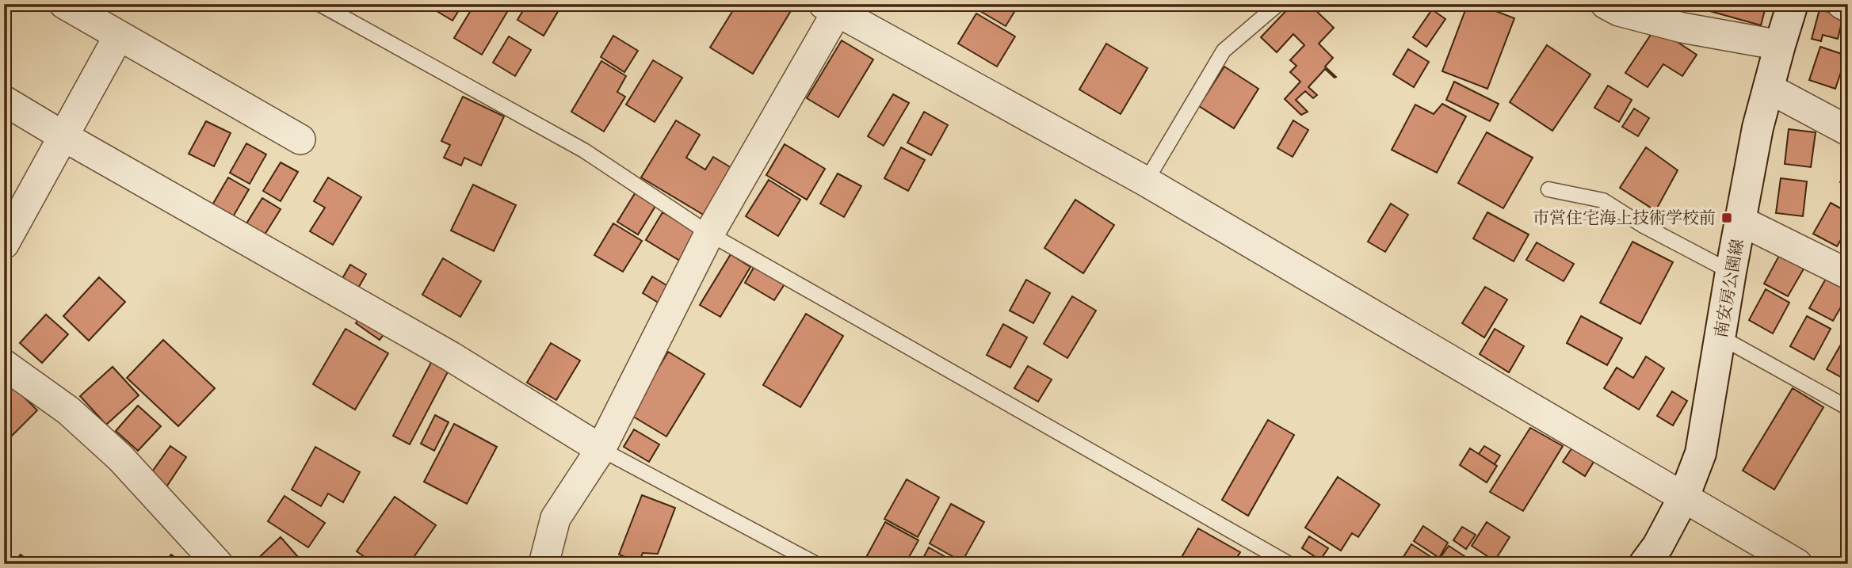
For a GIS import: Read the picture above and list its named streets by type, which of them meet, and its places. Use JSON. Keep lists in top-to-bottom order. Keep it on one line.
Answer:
{"streets":{"main road":["南安房公園線"]},"places":{"transit":["市営住宅海上技術学校前"]}}
